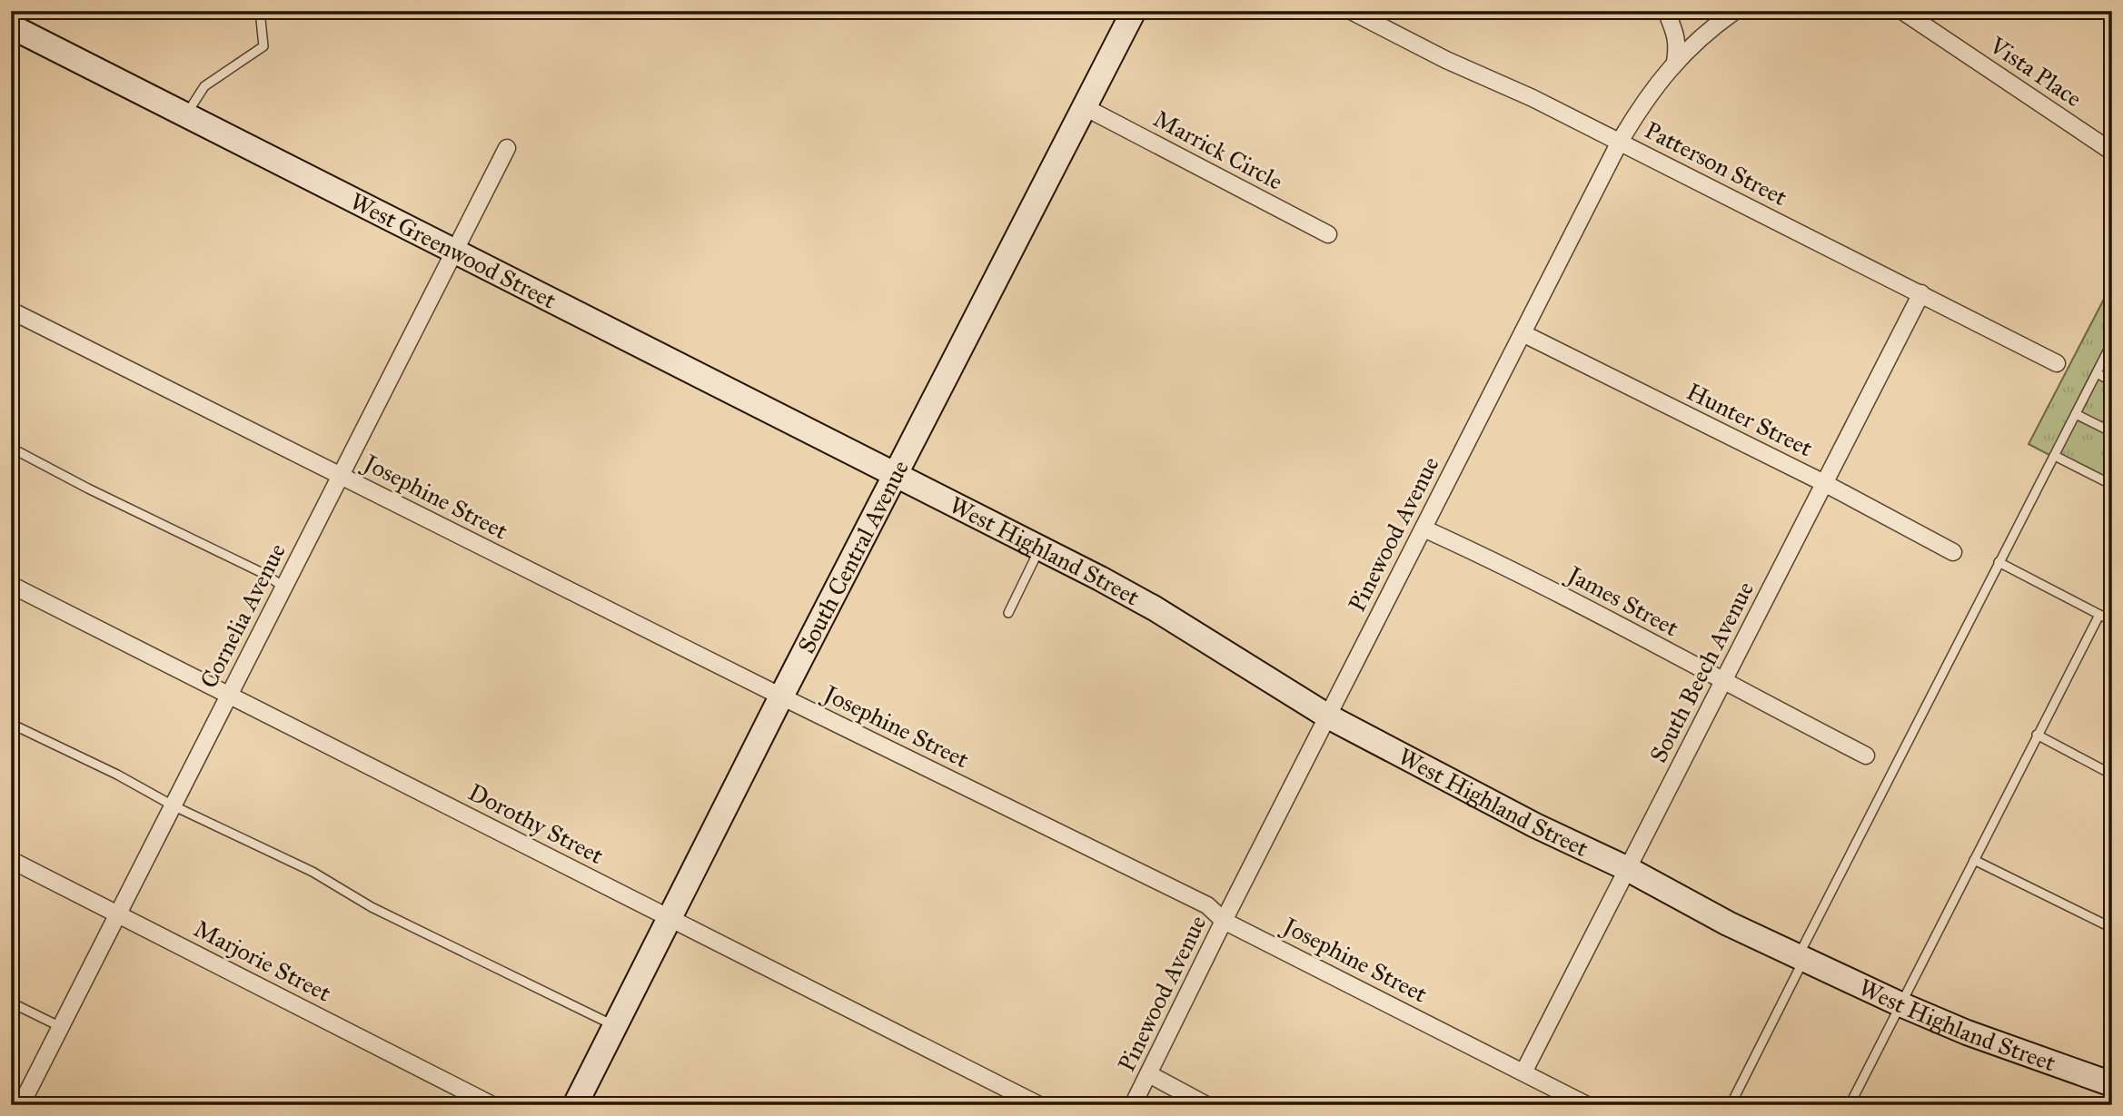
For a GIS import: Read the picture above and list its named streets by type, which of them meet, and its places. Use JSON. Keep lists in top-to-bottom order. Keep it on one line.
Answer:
{"streets":{"street":["Vista Place","Marrick Circle","Patterson Street","West Greenwood Street","Hunter Street","Josephine Street","Pinewood Avenue","West Highland Street","South Central Avenue","James Street","Cornelia Avenue","South Beech Avenue","Dorothy Street","Marjorie Street"]},"crossings":[["Marrick Circle","South Central Avenue"],["Patterson Street","Pinewood Avenue"],["Patterson Street","South Beech Avenue"],["West Greenwood Street","West Highland Street"],["West Greenwood Street","South Central Avenue"],["West Greenwood Street","Cornelia Avenue"],["Hunter Street","Pinewood Avenue"],["Hunter Street","South Beech Avenue"],["Josephine Street","Pinewood Avenue"],["Josephine Street","South Central Avenue"],["Josephine Street","Cornelia Avenue"],["Josephine Street","South Beech Avenue"],["Pinewood Avenue","West Highland Street"],["Pinewood Avenue","James Street"],["West Highland Street","South Central Avenue"],["West Highland Street","South Beech Avenue"],["South Central Avenue","Dorothy Street"],["James Street","South Beech Avenue"],["Cornelia Avenue","Dorothy Street"],["Cornelia Avenue","Marjorie Street"]]}
